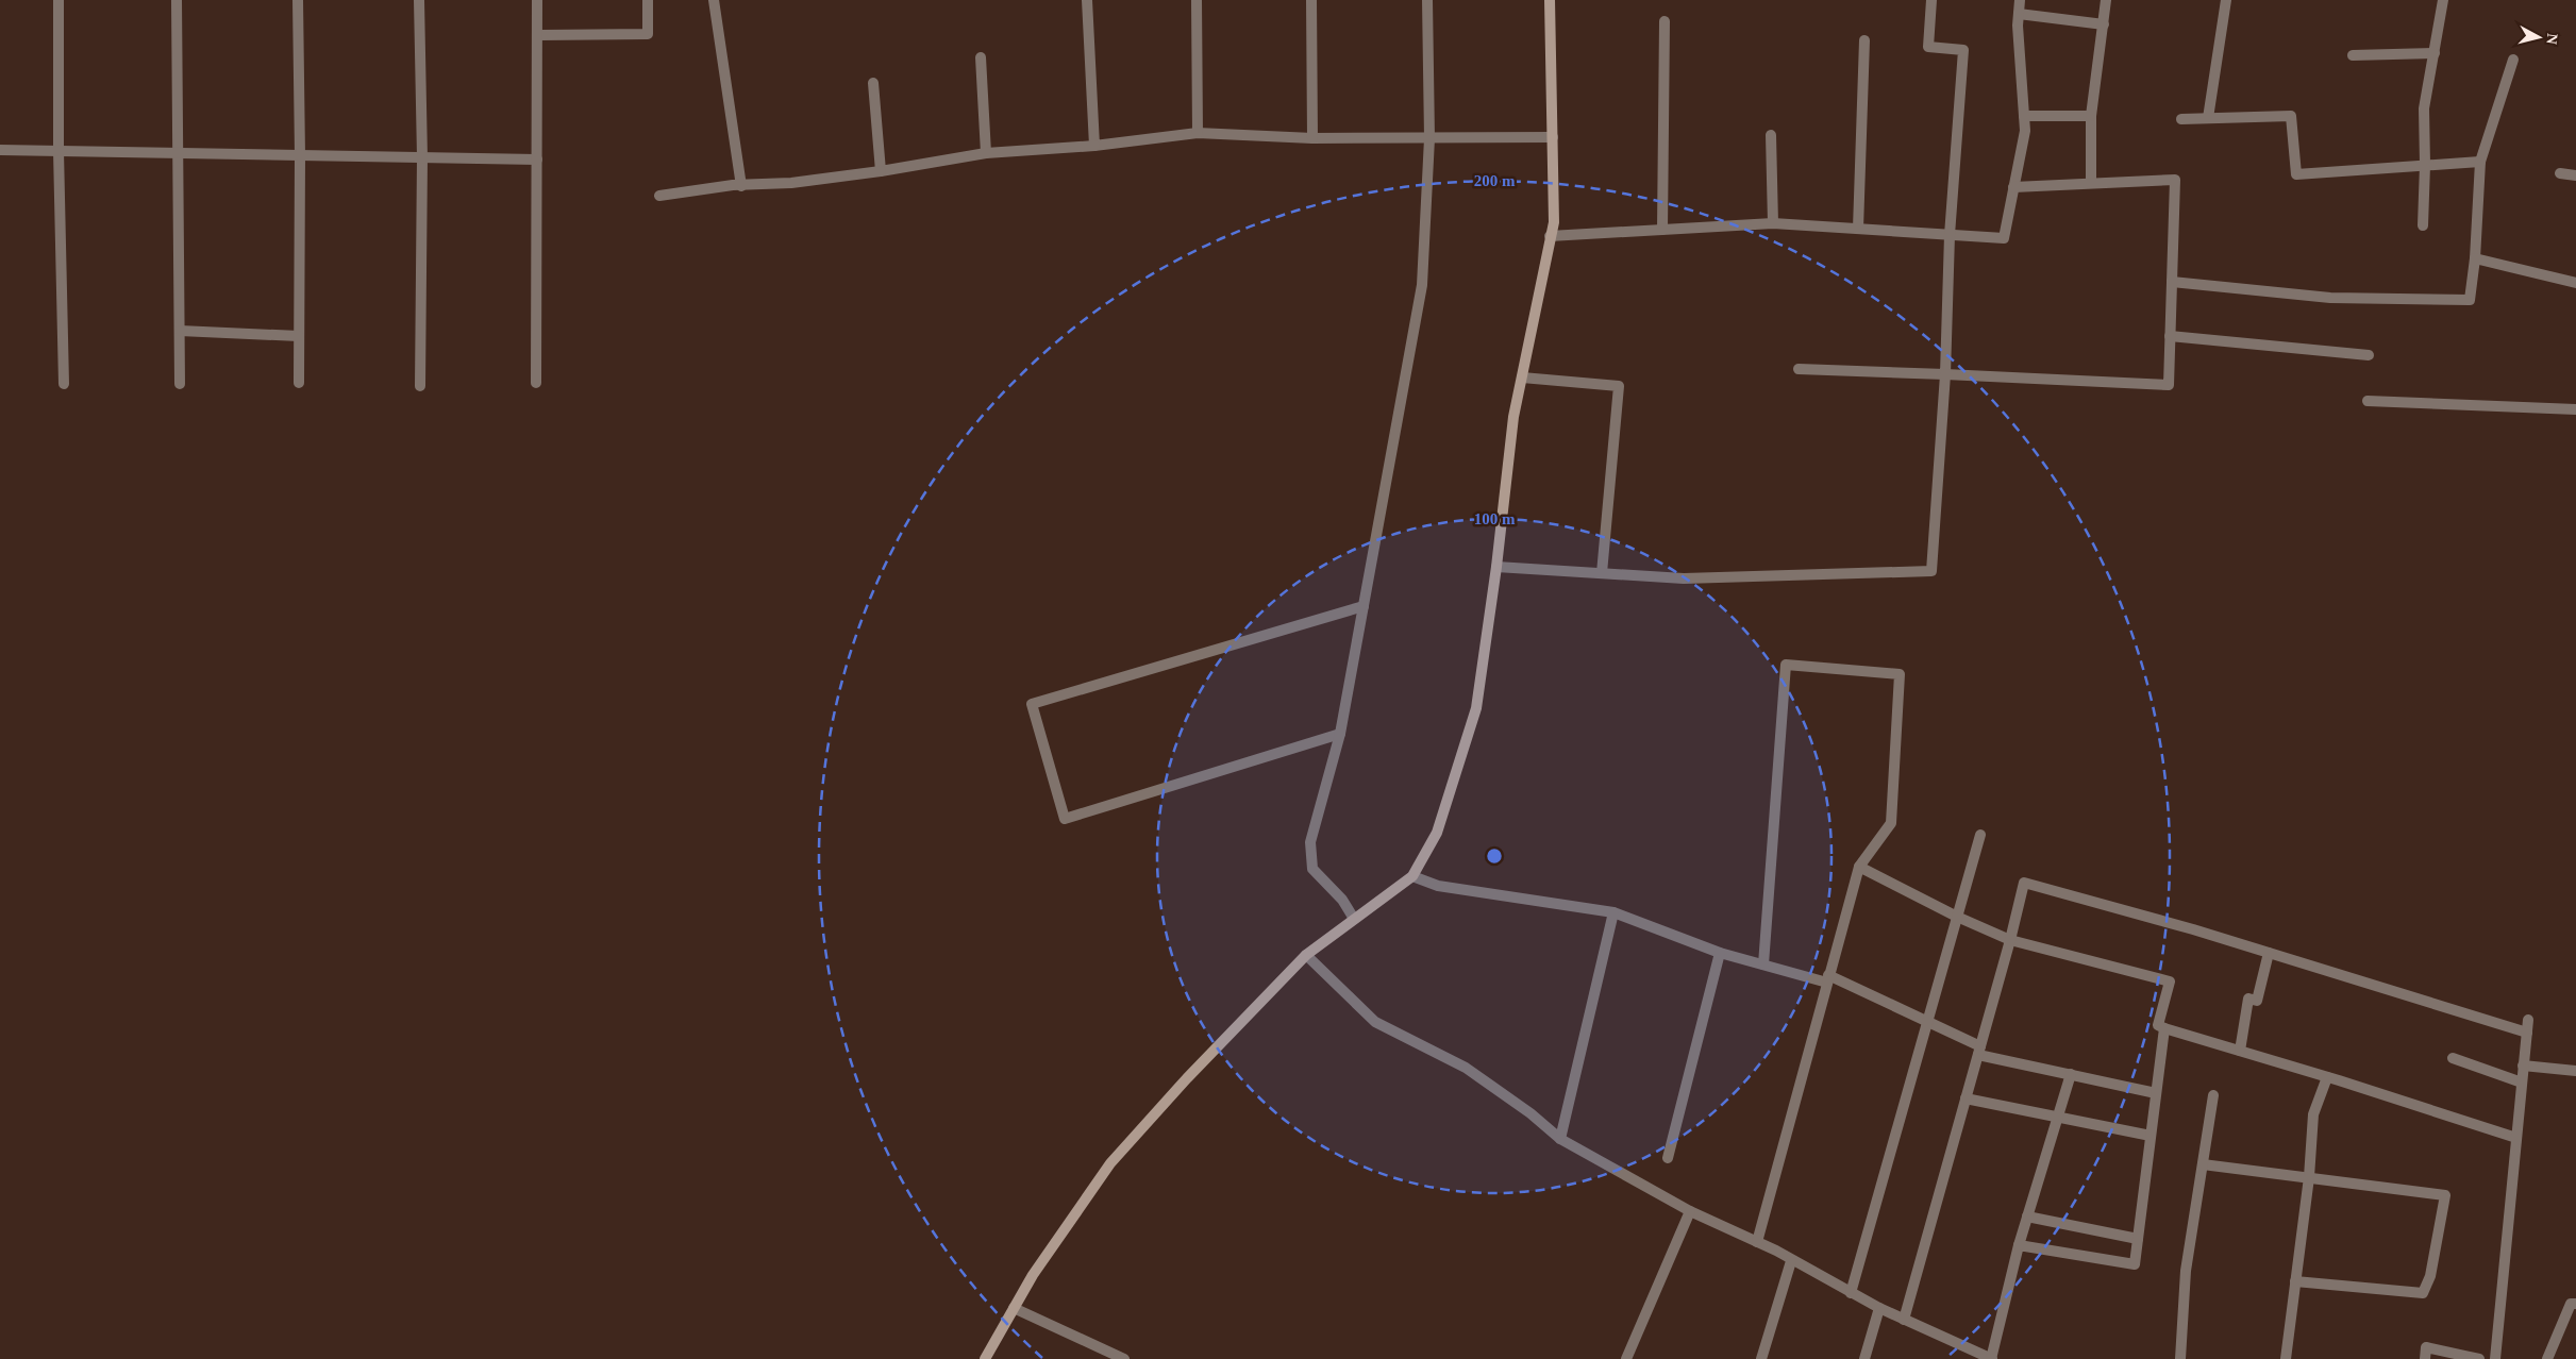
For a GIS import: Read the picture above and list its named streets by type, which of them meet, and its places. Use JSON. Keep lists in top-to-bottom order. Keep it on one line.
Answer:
{"north":"right","rings":["200 m","100 m"]}
